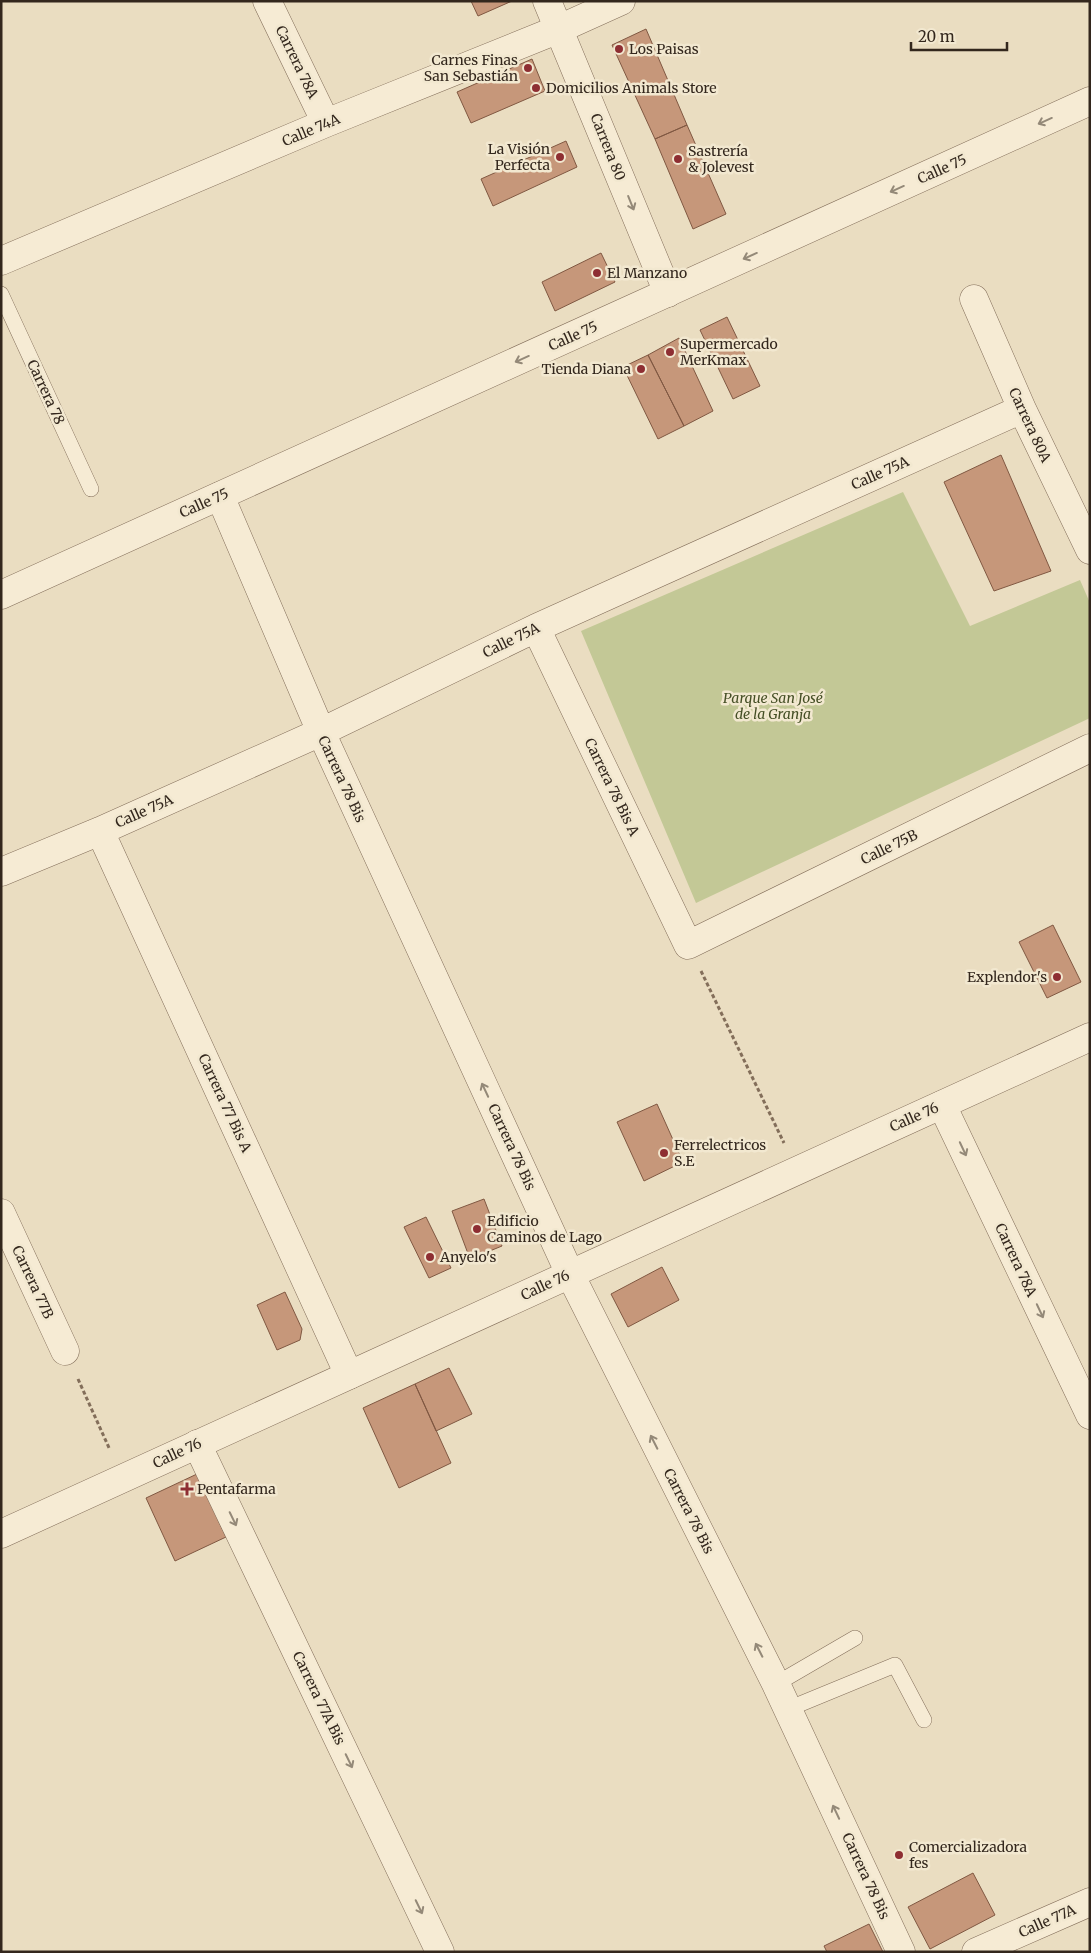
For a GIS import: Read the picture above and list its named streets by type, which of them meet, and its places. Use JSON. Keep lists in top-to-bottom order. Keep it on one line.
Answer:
{"streets":{"street":["Carrera 78A","Calle 74A","Carrera 80","Calle 75","Carrera 80A","Calle 75A","Carrera 78 Bis","Carrera 78 Bis A","Calle 75B","Carrera 77 Bis A","Calle 76","Carrera 77B","Carrera 77A Bis","Calle 77A"],"lane":["Carrera 78"]},"crossings":[["Carrera 78A","Calle 74A"],["Carrera 78A","Calle 76"],["Calle 74A","Carrera 80"],["Carrera 80","Calle 75"],["Calle 75","Carrera 78 Bis"],["Carrera 80A","Calle 75A"],["Calle 75A","Carrera 78 Bis"],["Calle 75A","Carrera 78 Bis A"],["Calle 75A","Carrera 77 Bis A"],["Carrera 78 Bis","Calle 76"],["Carrera 78 Bis A","Calle 75B"],["Carrera 77 Bis A","Calle 76"],["Calle 76","Carrera 77A Bis"]],"one_way":["Carrera 78A","Carrera 80","Calle 75","Carrera 78 Bis","Carrera 77A Bis"],"parks":["Parque San José de la Granja"],"places":{"other":["Los Paisas","Carnes Finas San Sebastián","Domicilios Animals Store","La Visión Perfecta","Sastrería & Jolevest","El Manzano","Supermercado MerKmax","Tienda Diana","Explendor's","Ferrelectricos S.E","Edificio Caminos de Lago","Anyelo's","Comercializadora fes"],"health":["Pentafarma"]},"scale_bar":"20 m"}
